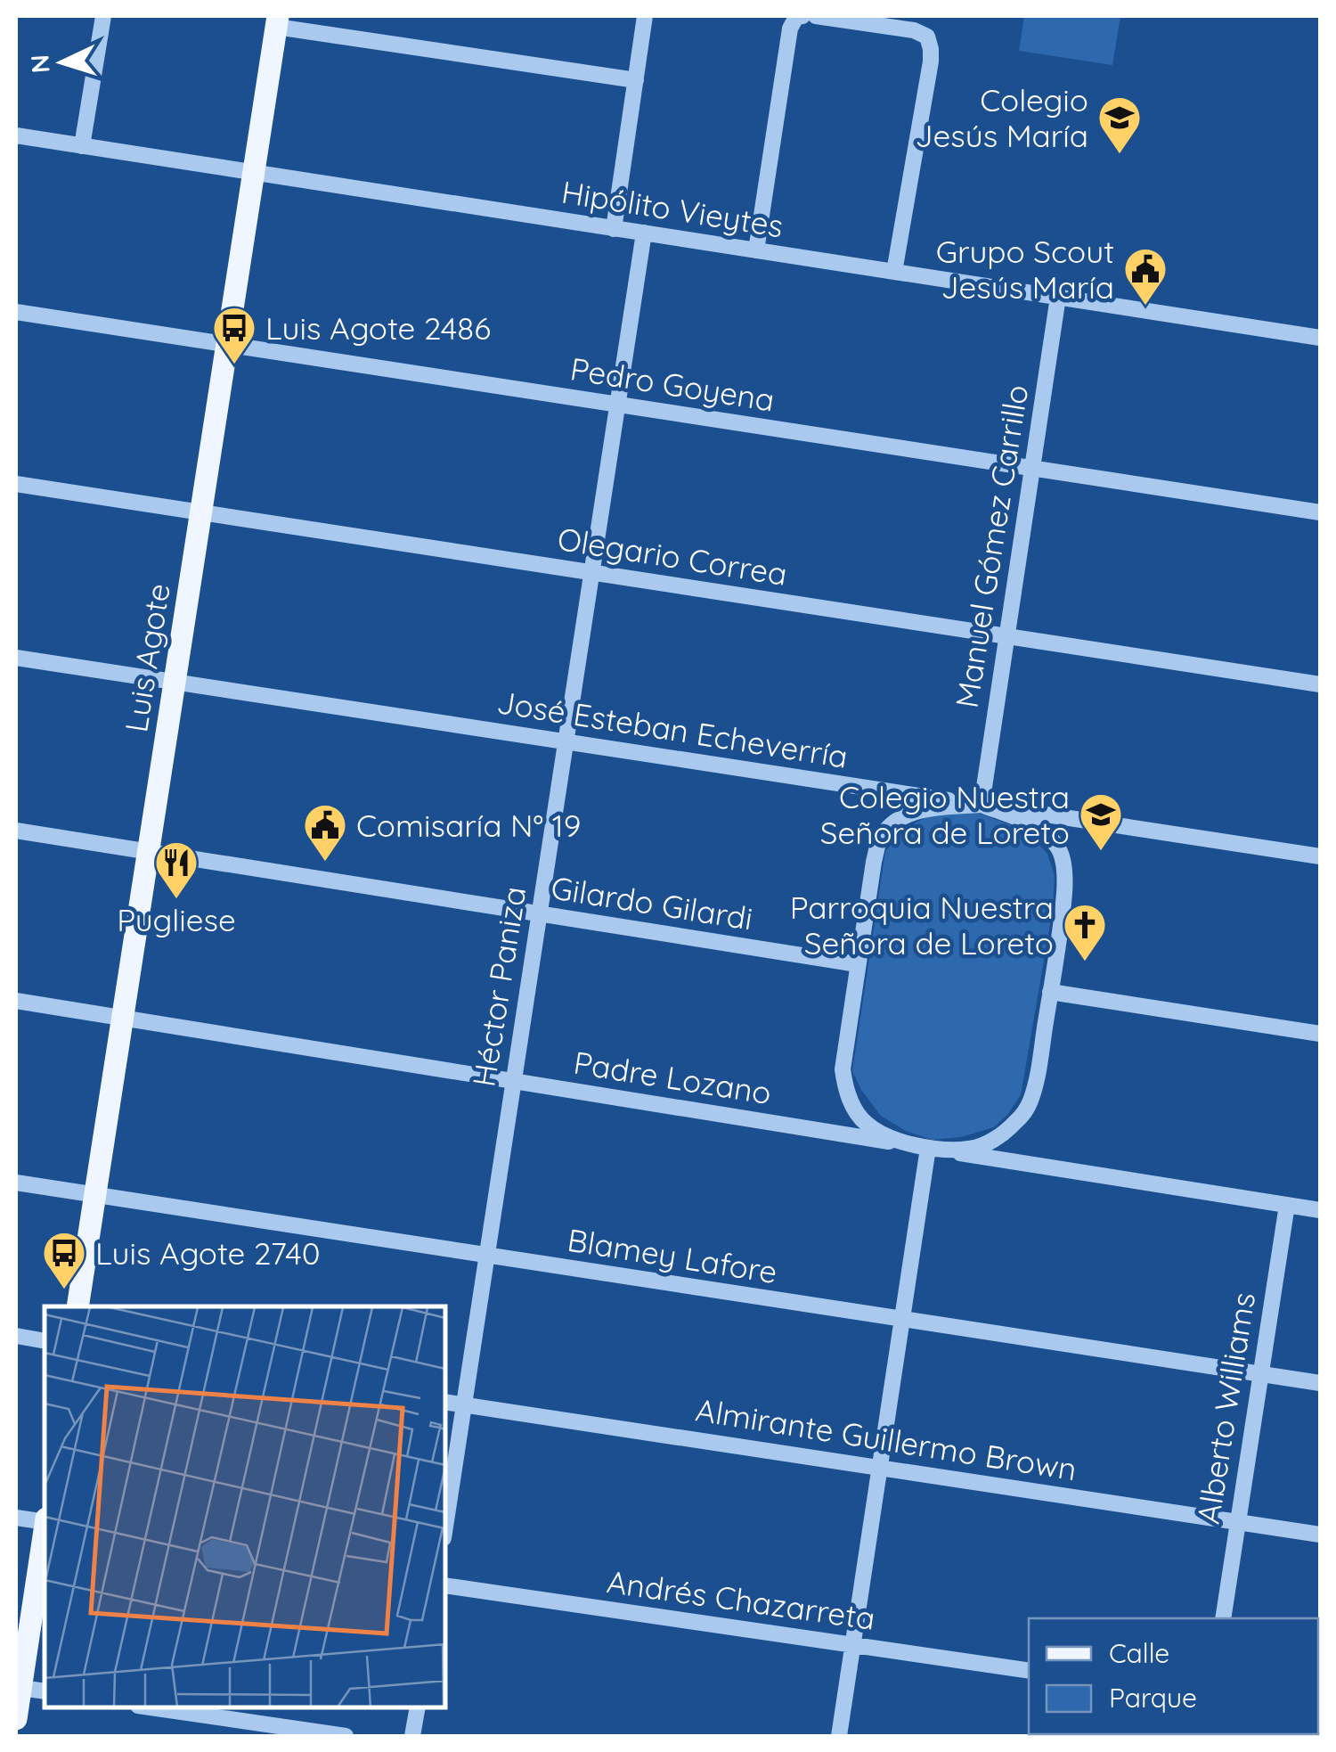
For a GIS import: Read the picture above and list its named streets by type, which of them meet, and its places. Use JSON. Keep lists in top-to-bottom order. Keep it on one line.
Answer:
{"streets":{"main road":["Luis Agote"],"street":["Hipólito Vieytes","Pedro Goyena","Manuel Gómez Carrillo","Olegario Correa","José Esteban Echeverría","Gilardo Gilardi","Héctor Paniza","Padre Lozano","Blamey Lafore","Alberto Williams","Almirante Guillermo Brown","Andrés Chazarreta"]},"crossings":[["Hipólito Vieytes","Manuel Gómez Carrillo"],["Hipólito Vieytes","Luis Agote"],["Hipólito Vieytes","Héctor Paniza"],["Pedro Goyena","Manuel Gómez Carrillo"],["Pedro Goyena","Luis Agote"],["Pedro Goyena","Héctor Paniza"],["Manuel Gómez Carrillo","Olegario Correa"],["Manuel Gómez Carrillo","José Esteban Echeverría"],["Manuel Gómez Carrillo","Gilardo Gilardi"],["Manuel Gómez Carrillo","Padre Lozano"],["Olegario Correa","Luis Agote"],["Olegario Correa","Héctor Paniza"],["Luis Agote","José Esteban Echeverría"],["Luis Agote","Gilardo Gilardi"],["Luis Agote","Padre Lozano"],["Luis Agote","Blamey Lafore"],["José Esteban Echeverría","Gilardo Gilardi"],["José Esteban Echeverría","Héctor Paniza"],["José Esteban Echeverría","Padre Lozano"],["Gilardo Gilardi","Héctor Paniza"],["Gilardo Gilardi","Padre Lozano"],["Héctor Paniza","Padre Lozano"],["Héctor Paniza","Blamey Lafore"],["Héctor Paniza","Almirante Guillermo Brown"],["Padre Lozano","Alberto Williams"],["Blamey Lafore","Alberto Williams"],["Alberto Williams","Almirante Guillermo Brown"]],"places":{"school or university":["Colegio Jesús María","Colegio Nuestra Señora de Loreto"],"public building":["Grupo Scout Jesús María","Comisaría N° 19"],"bus stop":["Luis Agote 2486","Luis Agote 2740"],"restaurant":["Pugliese"],"church":["Parroquia Nuestra Señora de Loreto"]},"legend":["Calle","Parque"],"north":"left"}
